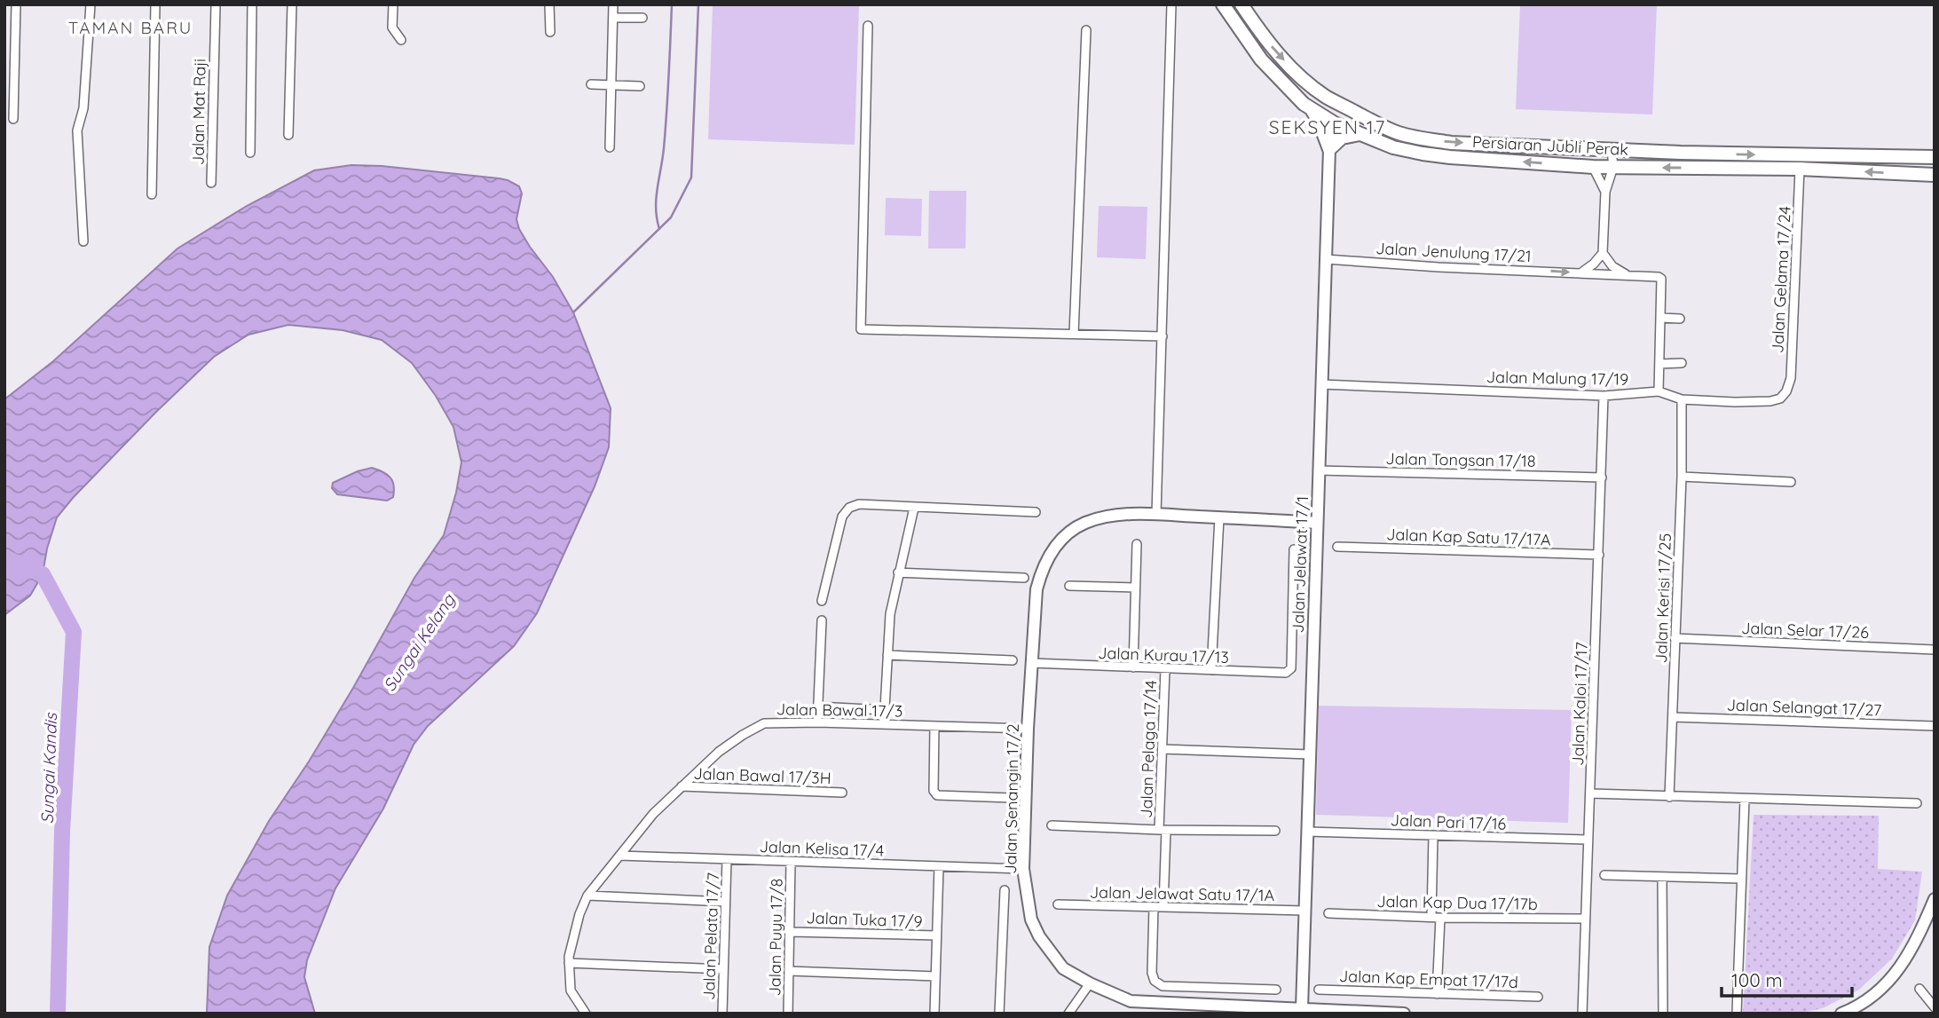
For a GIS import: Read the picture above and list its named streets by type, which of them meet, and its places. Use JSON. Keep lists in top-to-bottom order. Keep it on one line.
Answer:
{"streets":{"main road":["Persiaran Jubli Perak"],"street":["Jalan Mat Raji","Jalan Jenulung 17/21","Jalan Gelama 17/24","Jalan Malung 17/19","Jalan Tongsan 17/18","Jalan Kap Satu 17/17A","Jalan Jelawat 17/1","Jalan Kerisi 17/25","Jalan Selar 17/26","Jalan Kurau 17/13","Jalan Kaloi 17/17","Jalan Selangat 17/27","Jalan Bawal 17/3","Jalan Pelaga 17/14","Jalan Bawal 17/3H","Jalan Senangin 17/2","Jalan Pari 17/16","Jalan Kelisa 17/4","Jalan Jelawat Satu 17/1A","Jalan Kap Dua 17/17b","Jalan Tuka 17/9","Jalan Pelata 17/7","Jalan Puyu 17/8","Jalan Kap Empat 17/17d"]},"crossings":[["Persiaran Jubli Perak","Jalan Gelama 17/24"],["Persiaran Jubli Perak","Jalan Jelawat 17/1"],["Jalan Jenulung 17/21","Jalan Jelawat 17/1"],["Jalan Gelama 17/24","Jalan Malung 17/19"],["Jalan Malung 17/19","Jalan Jelawat 17/1"],["Jalan Malung 17/19","Jalan Kerisi 17/25"],["Jalan Malung 17/19","Jalan Kaloi 17/17"],["Jalan Tongsan 17/18","Jalan Jelawat 17/1"],["Jalan Tongsan 17/18","Jalan Kaloi 17/17"],["Jalan Kap Satu 17/17A","Jalan Kaloi 17/17"],["Jalan Jelawat 17/1","Jalan Senangin 17/2"],["Jalan Jelawat 17/1","Jalan Pari 17/16"],["Jalan Jelawat 17/1","Jalan Jelawat Satu 17/1A"],["Jalan Kerisi 17/25","Jalan Selar 17/26"],["Jalan Kerisi 17/25","Jalan Selangat 17/27"],["Jalan Kurau 17/13","Jalan Pelaga 17/14"],["Jalan Kurau 17/13","Jalan Senangin 17/2"],["Jalan Kaloi 17/17","Jalan Pari 17/16"],["Jalan Kaloi 17/17","Jalan Kap Dua 17/17b"],["Jalan Bawal 17/3","Jalan Bawal 17/3H"],["Jalan Bawal 17/3","Jalan Senangin 17/2"],["Jalan Bawal 17/3","Jalan Kelisa 17/4"],["Jalan Pelaga 17/14","Jalan Jelawat Satu 17/1A"],["Jalan Senangin 17/2","Jalan Kelisa 17/4"],["Jalan Kelisa 17/4","Jalan Pelata 17/7"],["Jalan Kelisa 17/4","Jalan Puyu 17/8"],["Jalan Tuka 17/9","Jalan Puyu 17/8"]],"one_way":["Jalan Jenulung 17/21"],"districts":["TAMAN BARU","SEKSYEN 17"],"water":["Sungai Kelang","Sungai Kandis"],"scale_bar":"100 m"}
